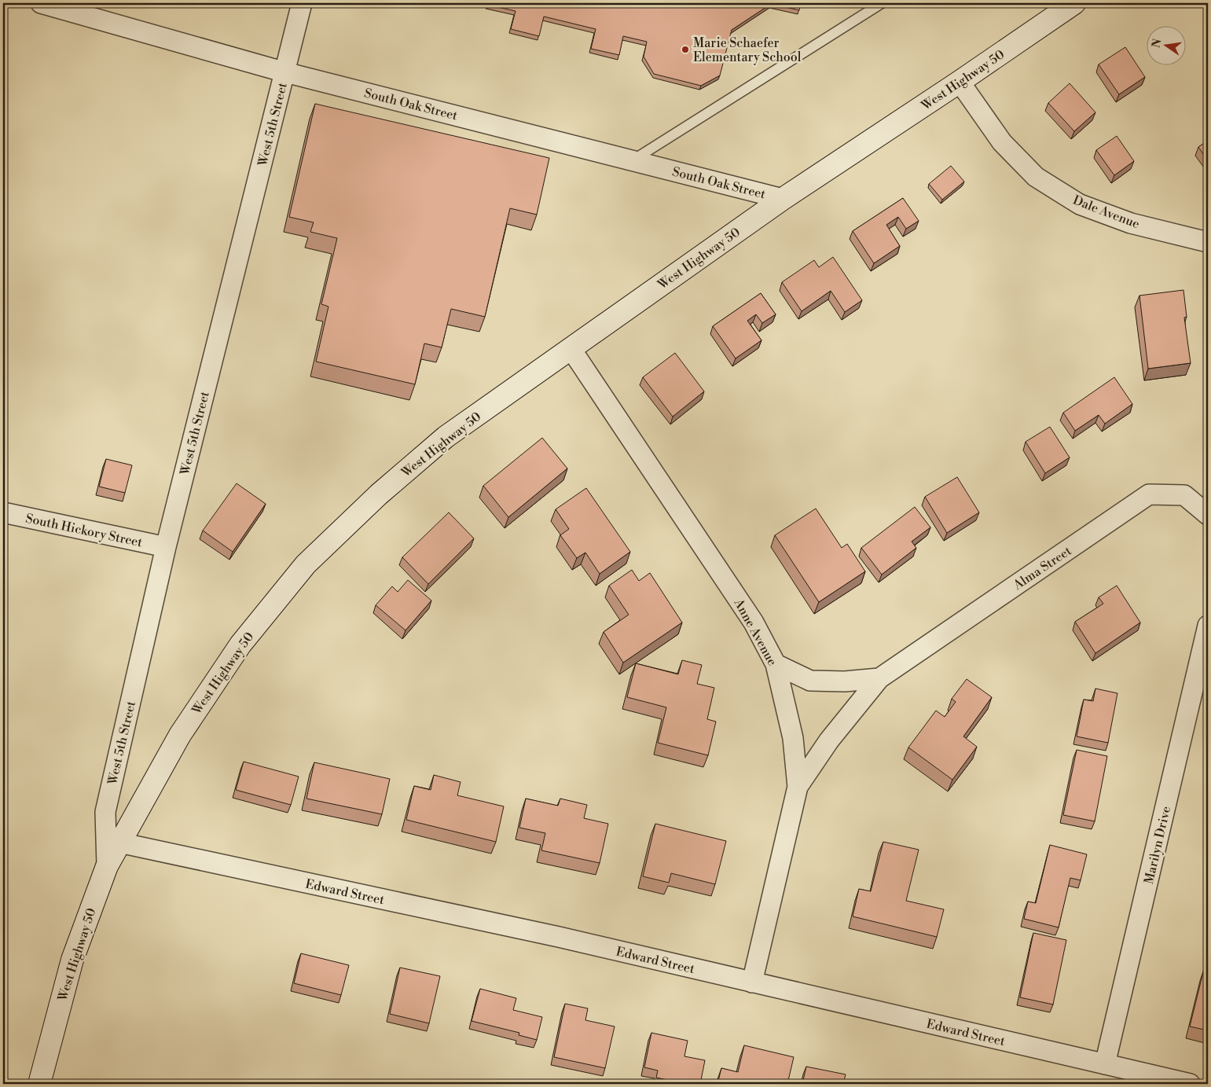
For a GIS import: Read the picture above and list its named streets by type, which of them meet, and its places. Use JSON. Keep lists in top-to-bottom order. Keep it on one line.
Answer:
{"streets":{"main road":["West Highway 50"],"street":["South Oak Street","West 5th Street","Dale Avenue","South Hickory Street","Alma Street","Anne Avenue","Marilyn Drive","Edward Street"]},"crossings":[["West Highway 50","South Oak Street"],["West Highway 50","West 5th Street"],["West Highway 50","Dale Avenue"],["West Highway 50","Anne Avenue"],["West Highway 50","Edward Street"],["South Oak Street","West 5th Street"],["West 5th Street","South Hickory Street"],["Alma Street","Anne Avenue"],["Anne Avenue","Edward Street"],["Marilyn Drive","Edward Street"]],"places":["Marie Schaefer Elementary School"],"north":"left"}
